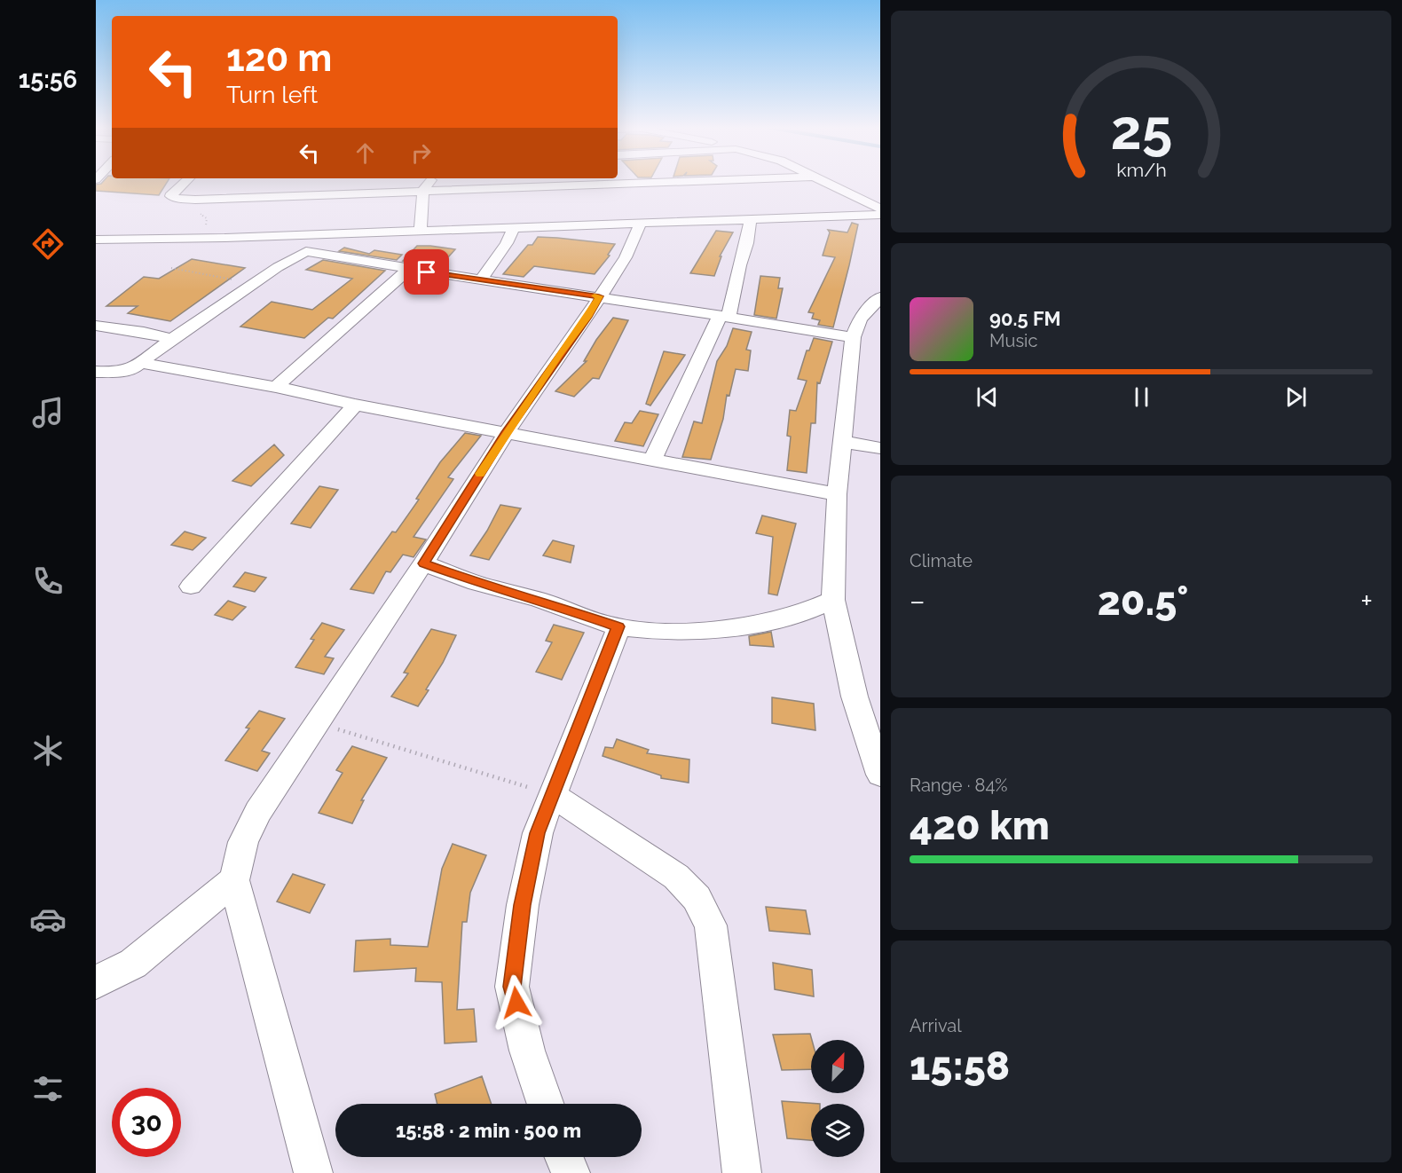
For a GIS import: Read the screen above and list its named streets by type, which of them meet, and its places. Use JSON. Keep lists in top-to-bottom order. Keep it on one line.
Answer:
{"north":"top right","page":{"tabs":"15:56","turn":["120 m","Turn left"],"song":["90.5 FM","Music"],"tile":["Climate",["Range · 84%","420 km"],["Arrival","15:58"]],"heat":["−","20.5°","+"],"limit":"30","trip":"15:58 · 2 min · 500 m","gauge":["25","km/h"]}}
